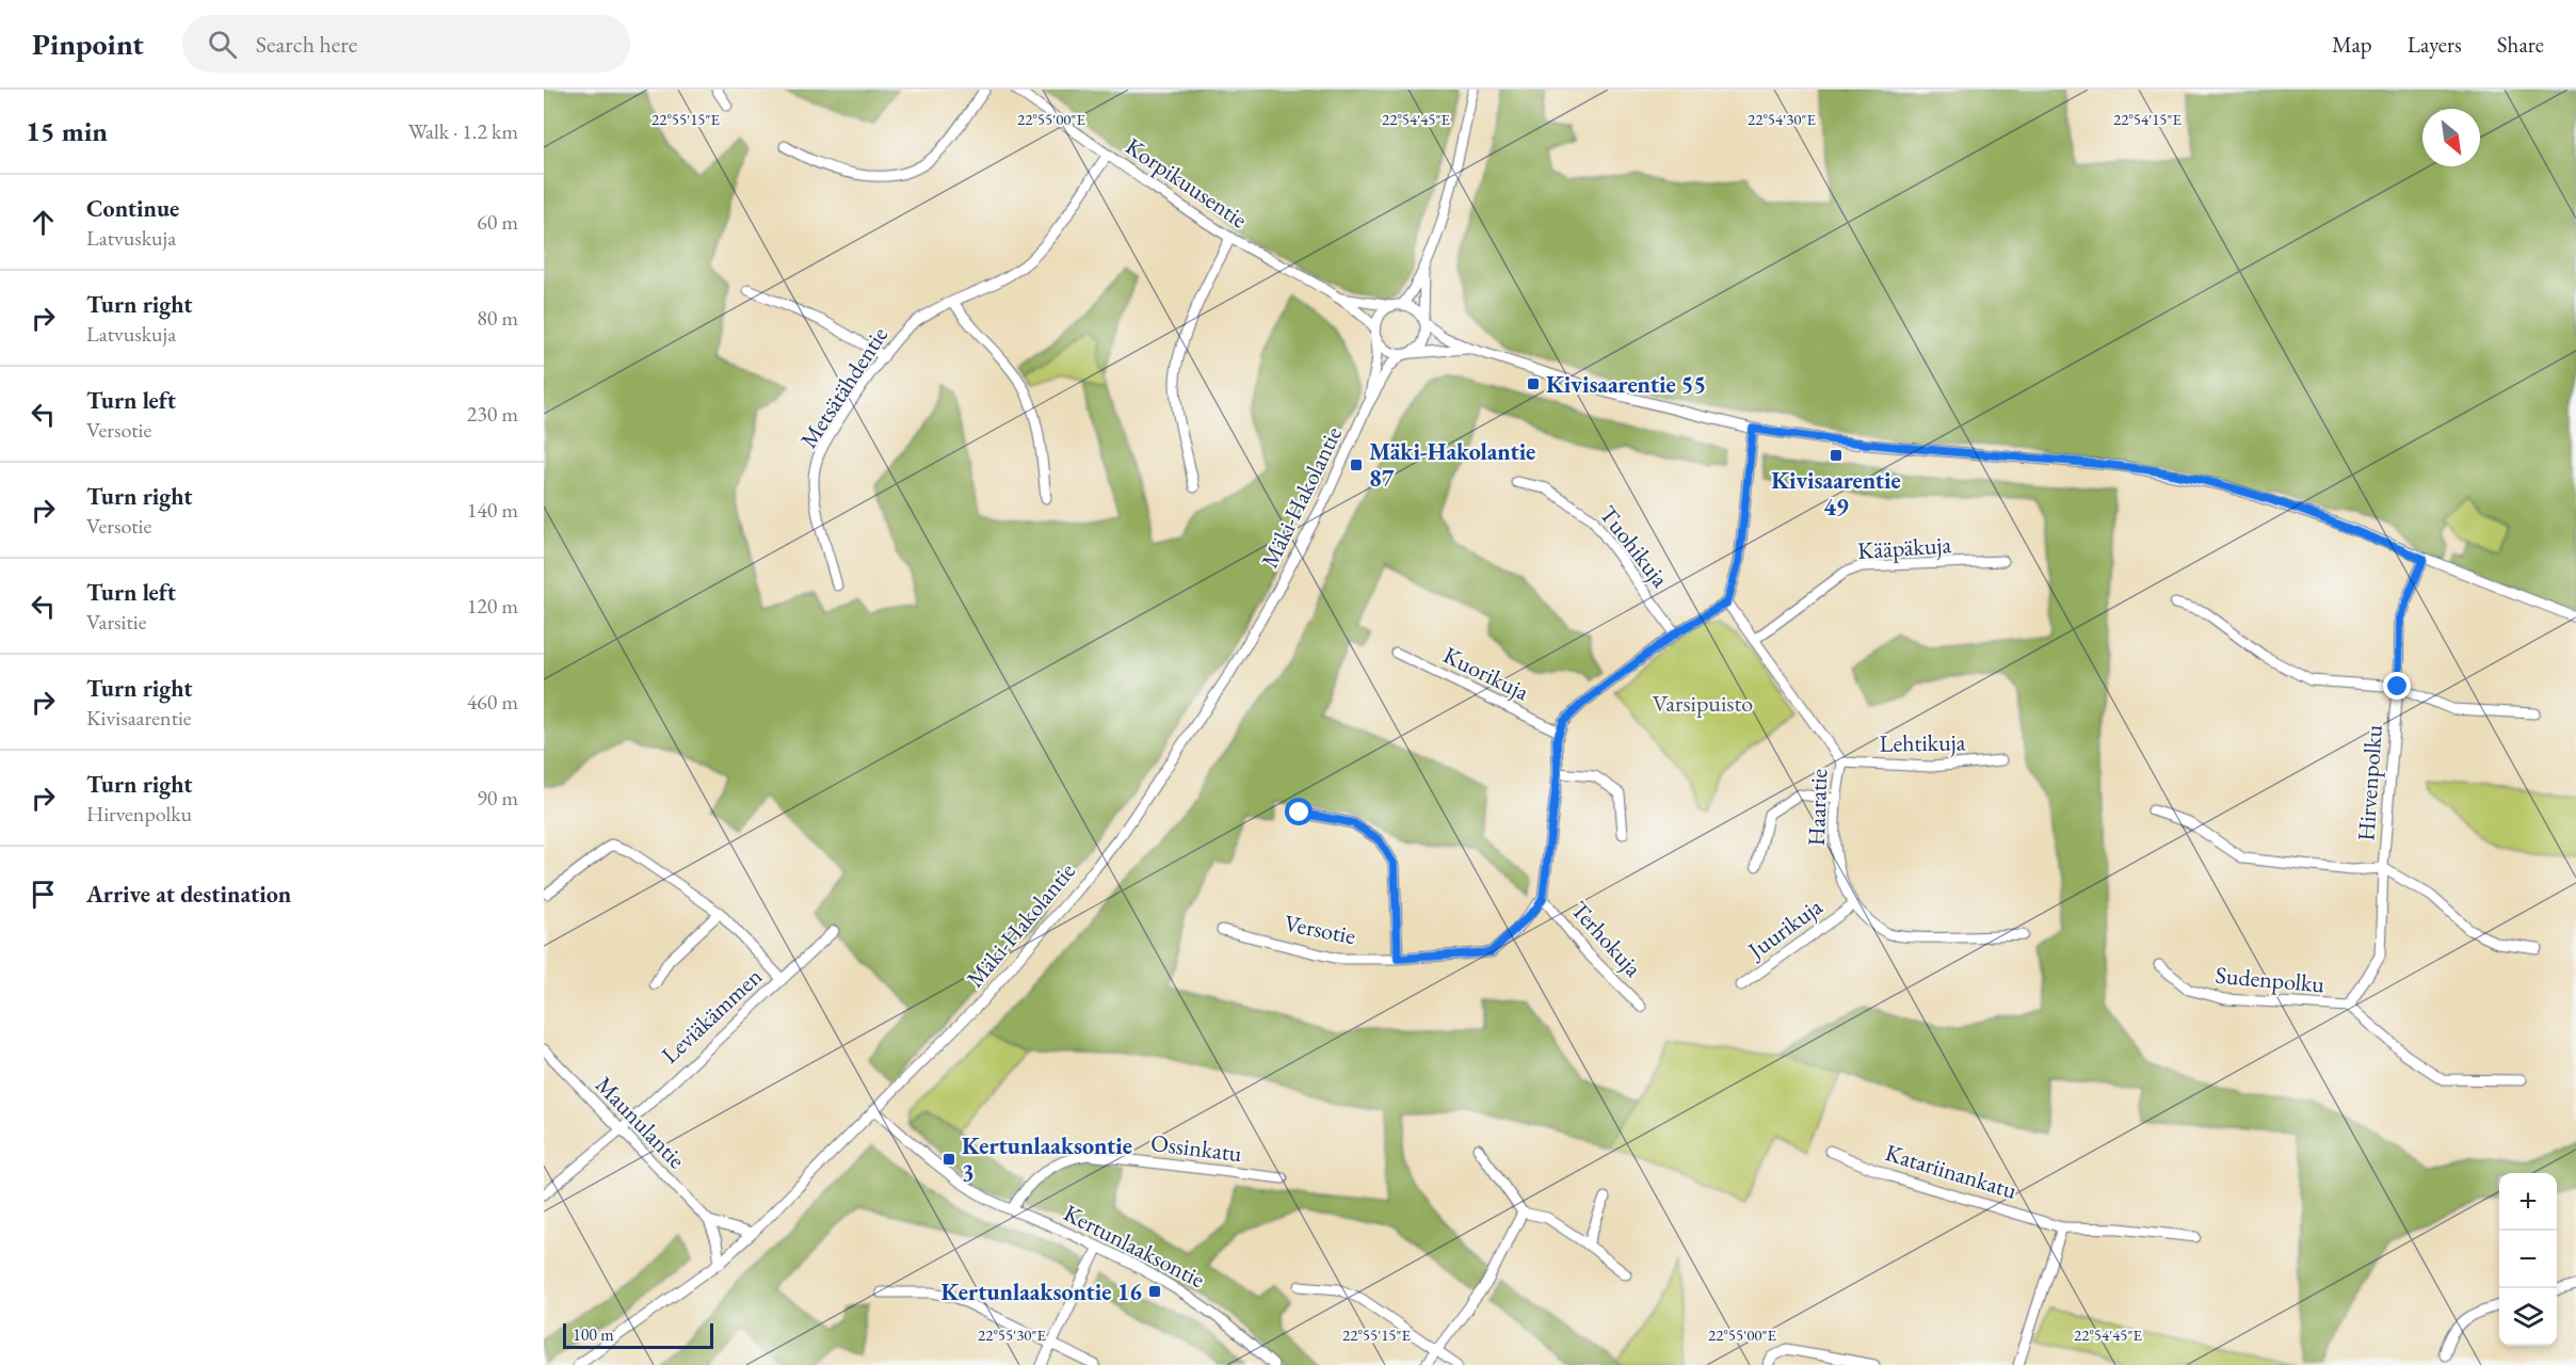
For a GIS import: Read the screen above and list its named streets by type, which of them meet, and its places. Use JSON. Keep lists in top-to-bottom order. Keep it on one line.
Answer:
{"streets":{"street":["Korpikuusentie","Metsätähdentie","Mäki-Hakolantie","Tuohikuja","Kääpäkuja","Kuorikuja","Lehtikuja","Hirvenpolku","Haaratie","Juurikuja","Versotie","Terhokuja","Sudenpolku","Leviäkämmen","Maunulantie","Ossinkatu","Katariinankatu","Kertunlaaksontie"]},"crossings":[["Korpikuusentie","Metsätähdentie"],["Korpikuusentie","Mäki-Hakolantie"],["Mäki-Hakolantie","Maunulantie"],["Mäki-Hakolantie","Kertunlaaksontie"],["Kääpäkuja","Haaratie"],["Lehtikuja","Haaratie"],["Hirvenpolku","Sudenpolku"],["Haaratie","Juurikuja"],["Versotie","Terhokuja"],["Leviäkämmen","Maunulantie"],["Ossinkatu","Kertunlaaksontie"]],"parks":["Varsipuisto"],"places":{"transit":["Kivisaarentie 55","Kivisaarentie 49","Mäki-Hakolantie 87","Kertunlaaksontie 3","Kertunlaaksontie 16"]},"scale_bar":"100 m","north":"bottom right","page":{"header":"Pinpoint","search":"Search here","nav":["Map","Layers","Share"],"heading":["15 min","Walk · 1.2 km"],"list":[["Continue","Latvuskuja","60 m"],["Turn right","Latvuskuja","80 m"],["Turn left","Versotie","230 m"],["Turn right","Versotie","140 m"],["Turn left","Varsitie","120 m"],["Turn right","Kivisaarentie","460 m"],["Turn right","Hirvenpolku","90 m"],"Arrive at destination"],"map_buttons":["+","−"],"scale":"100 m"},"coordinates":["22°55'15\"E","22°55'00\"E","22°54'45\"E","22°54'30\"E","22°54'15\"E","22°55'30\"E"]}
